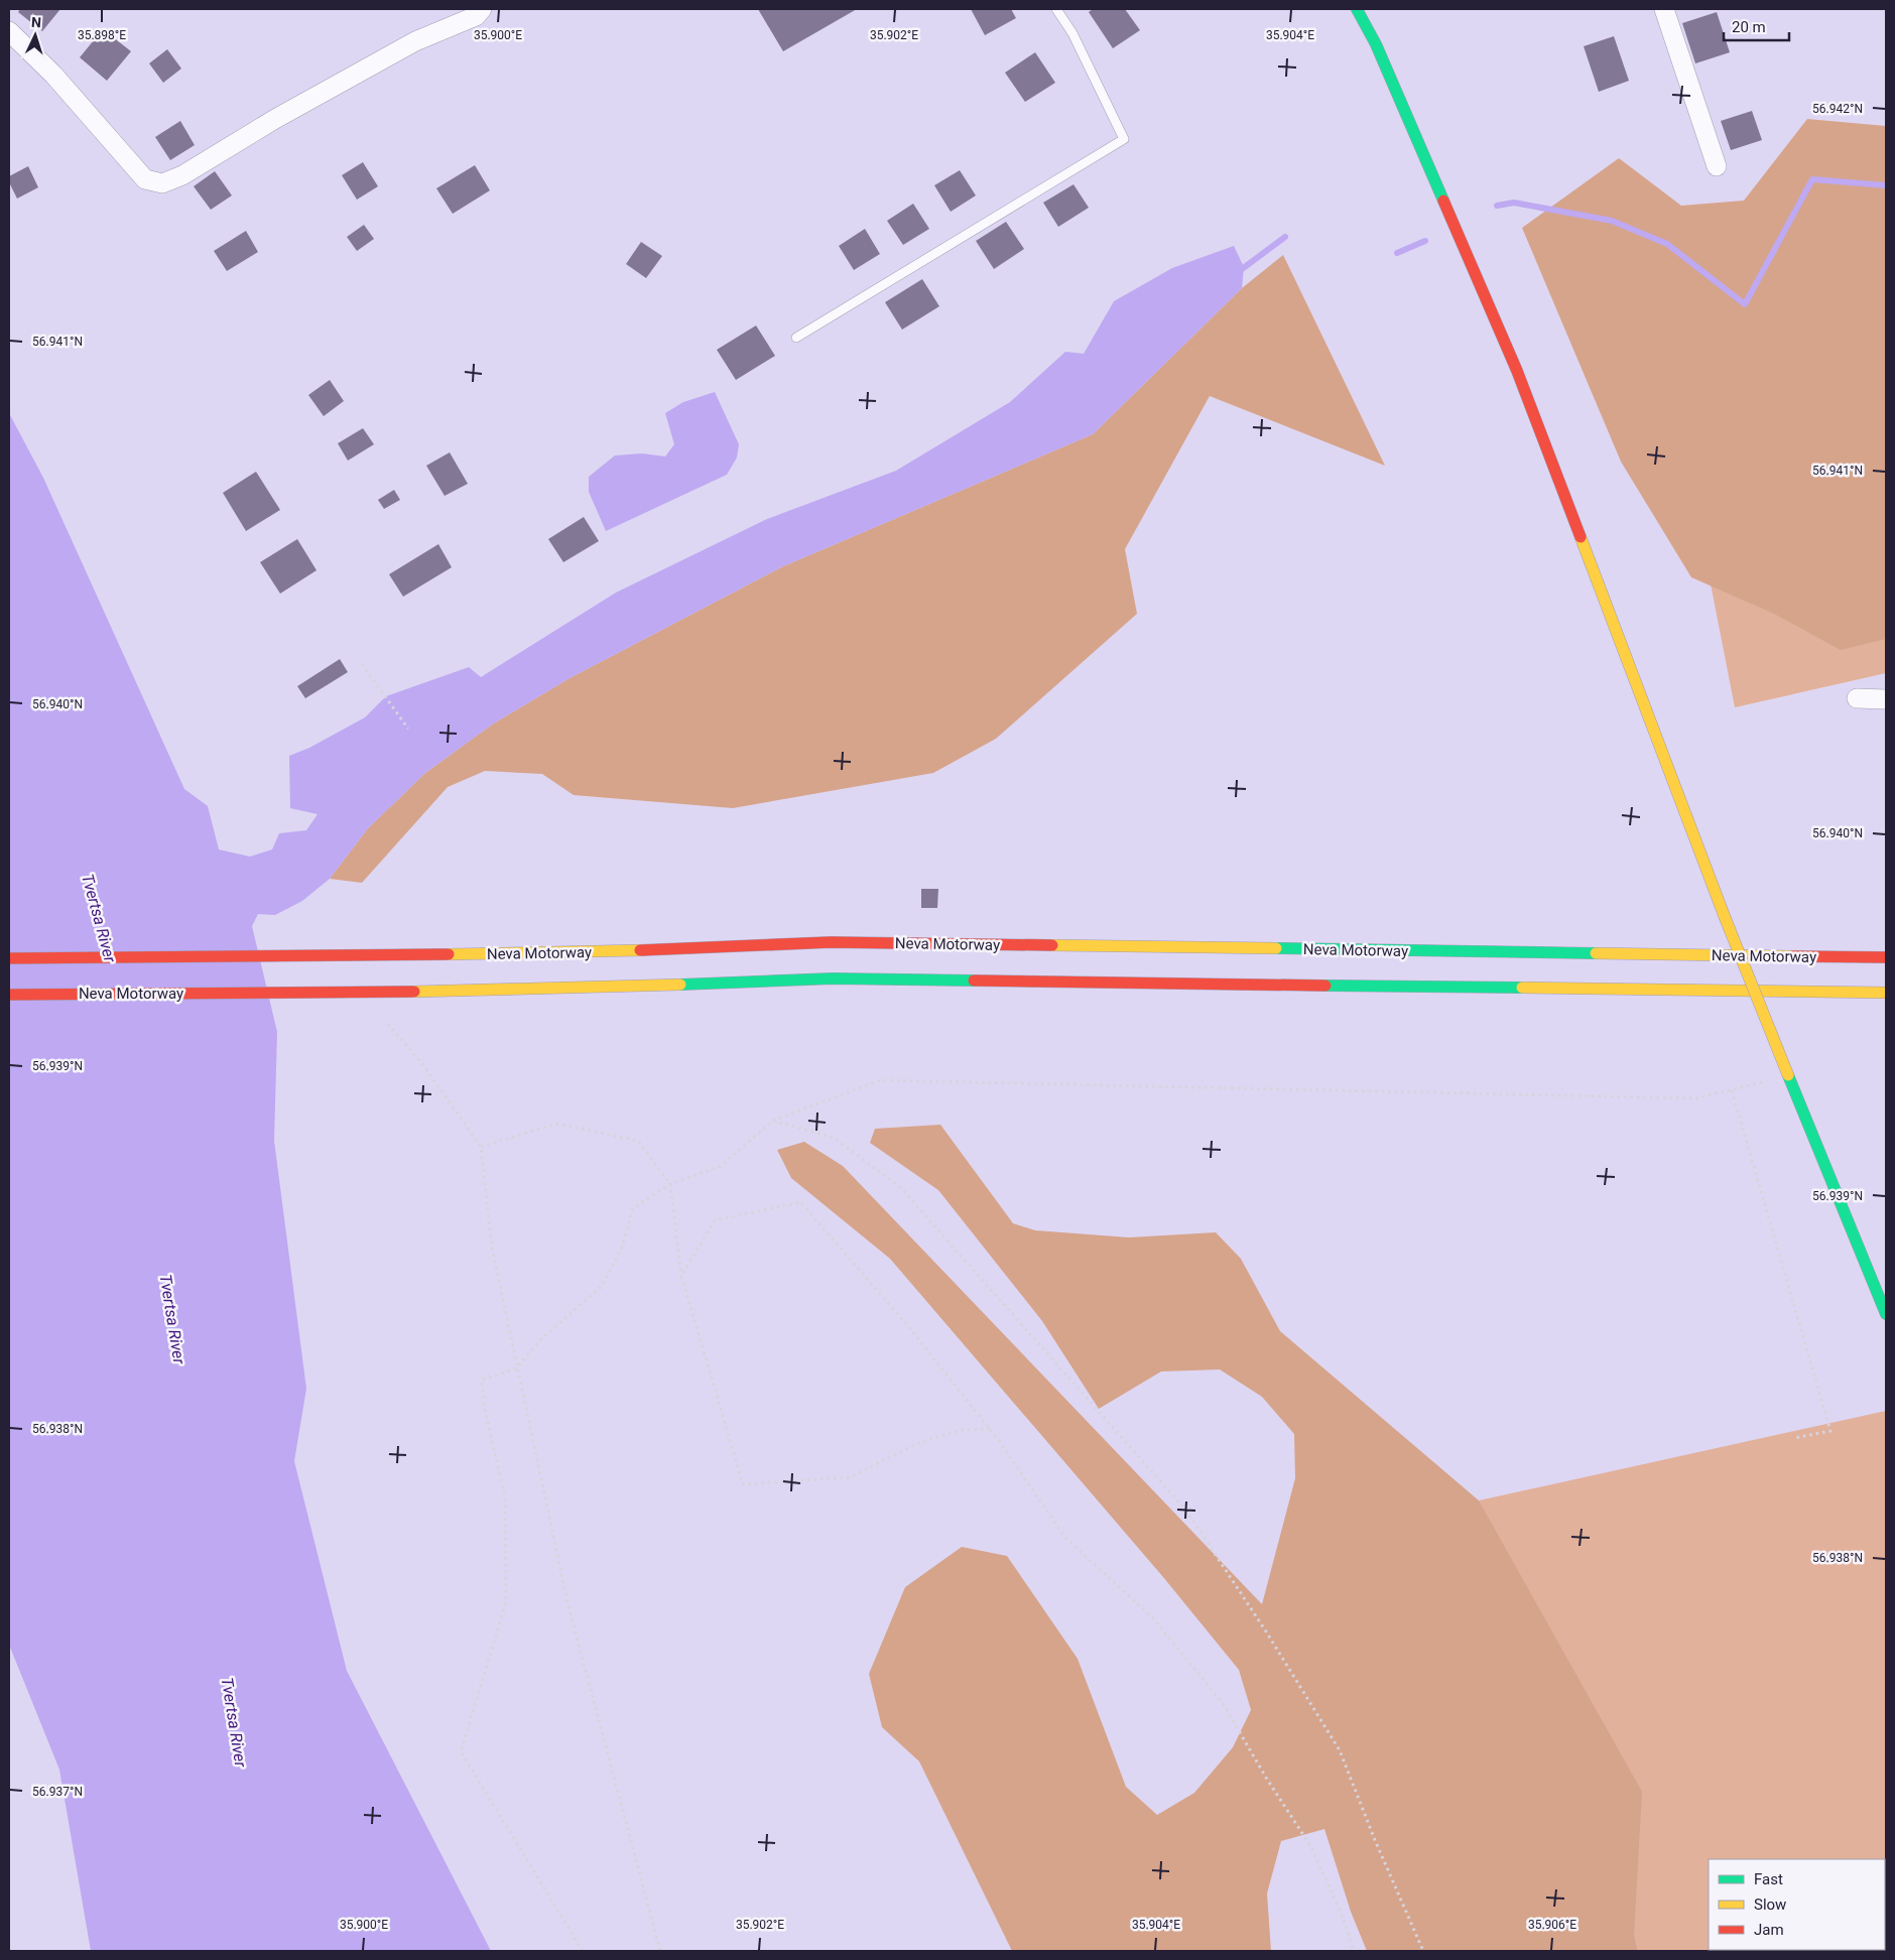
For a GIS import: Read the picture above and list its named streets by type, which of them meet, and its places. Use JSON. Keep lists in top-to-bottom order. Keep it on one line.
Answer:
{"streets":{"main road":["Neva Motorway"]},"water":["Tvertsa River"],"legend":["Fast","Slow","Jam"],"scale_bar":"20 m","north":"top","coordinates":["35.898°E","35.900°E","35.902°E","35.904°E","56.942°N","56.941°N","56.940°N","56.939°N","56.938°N","56.937°N","35.906°E"]}
